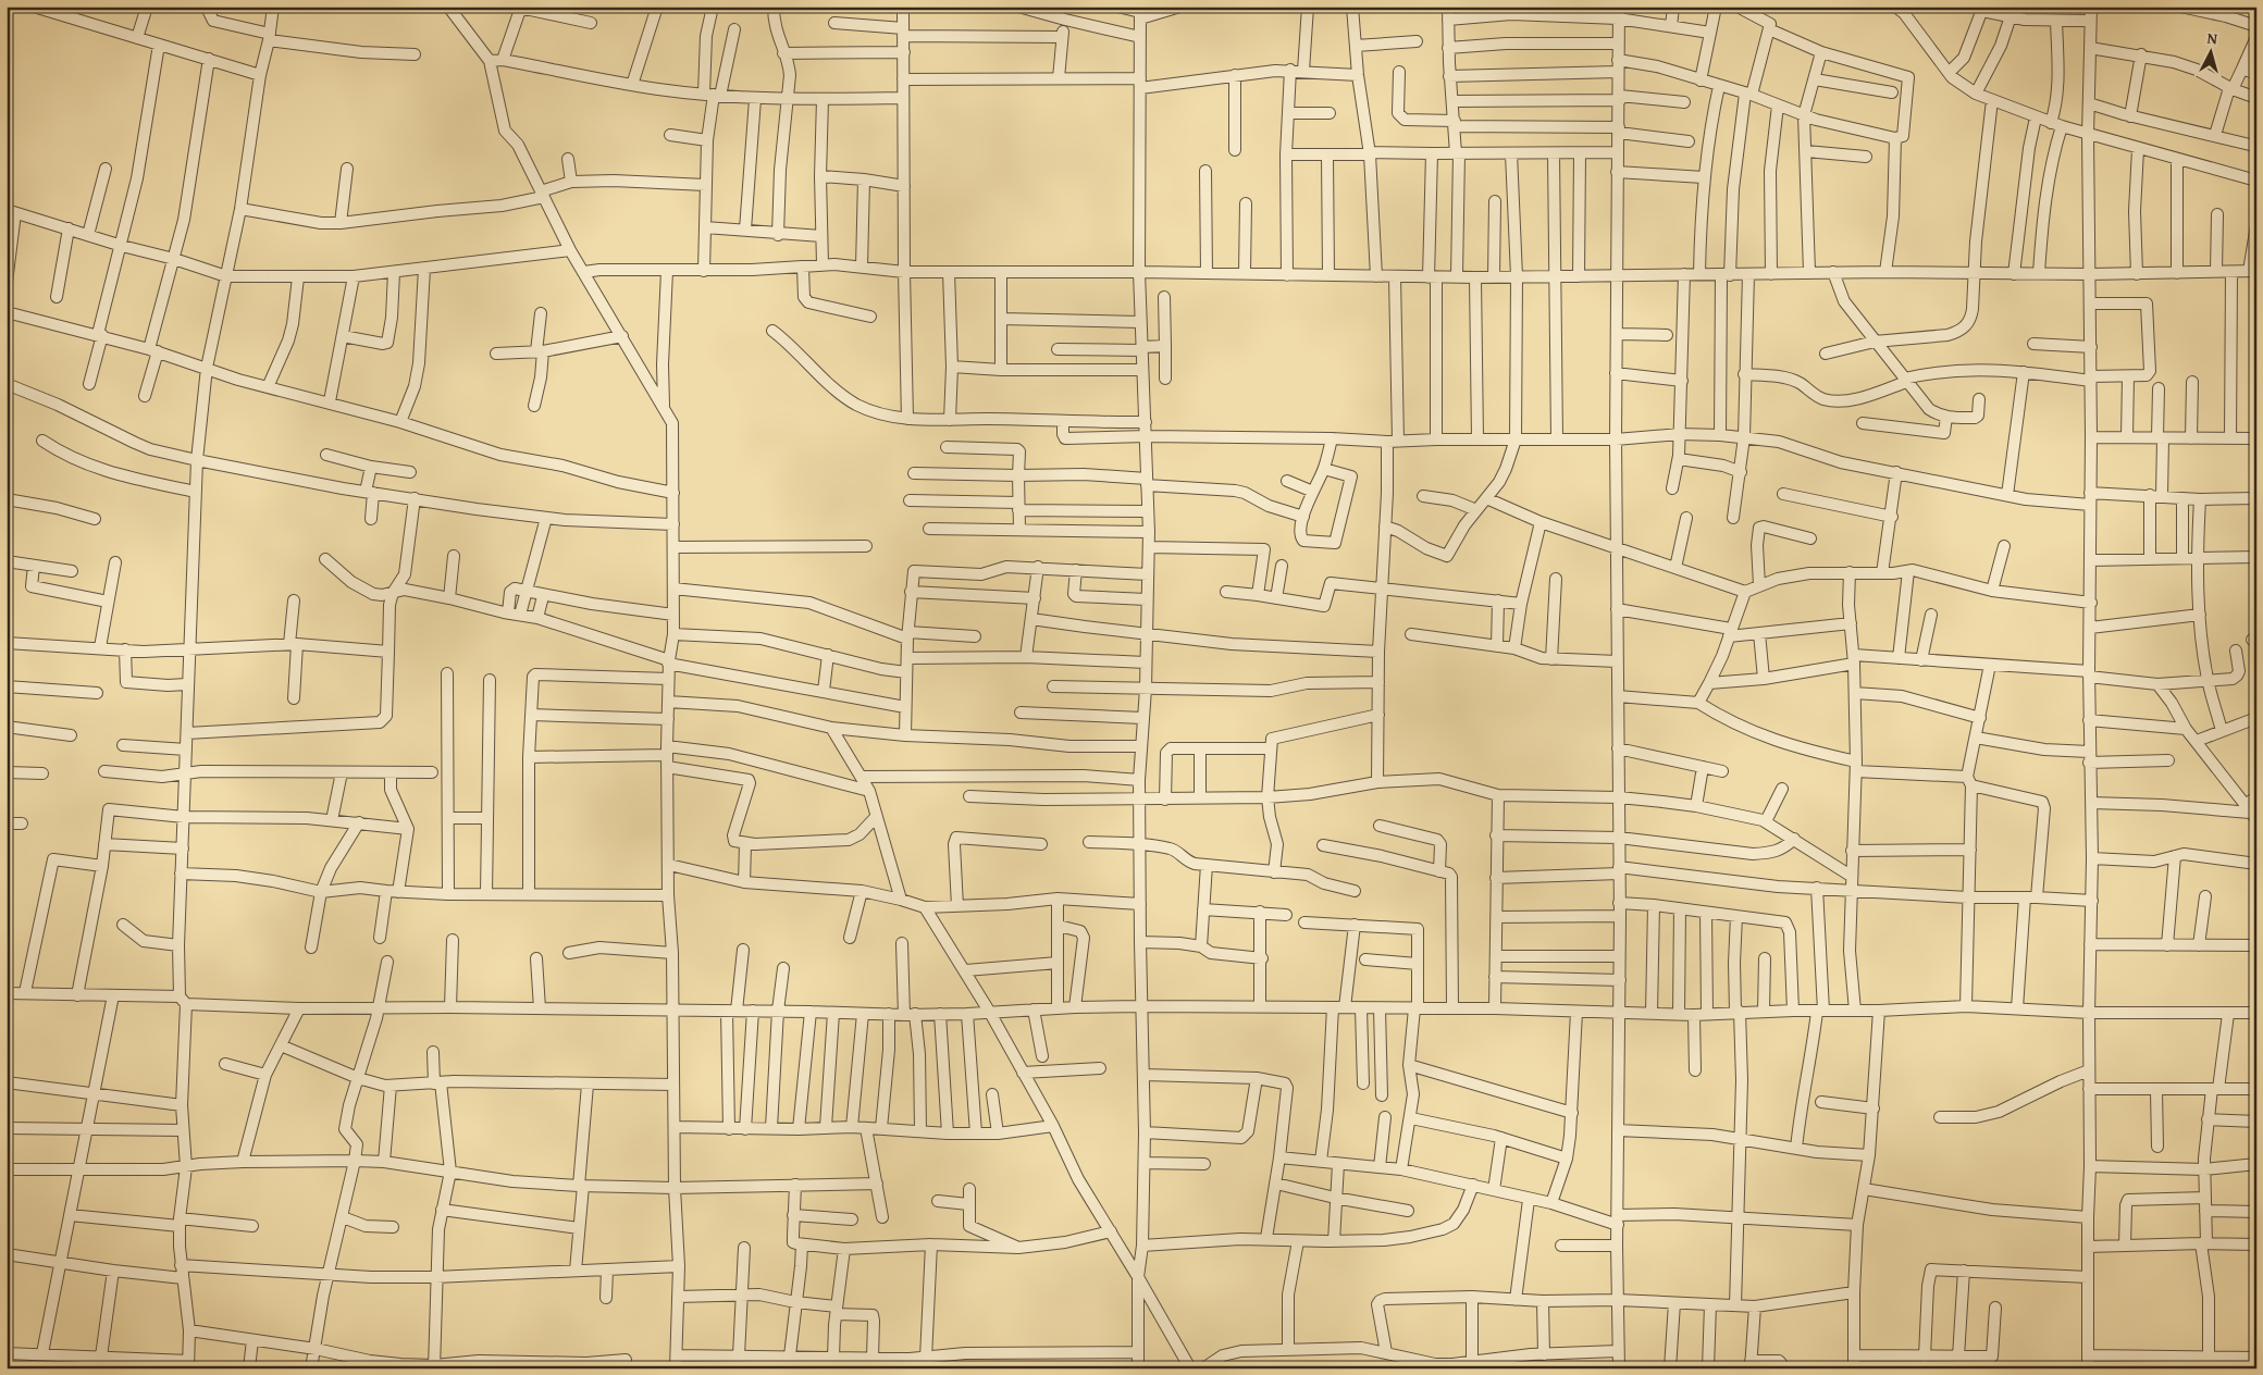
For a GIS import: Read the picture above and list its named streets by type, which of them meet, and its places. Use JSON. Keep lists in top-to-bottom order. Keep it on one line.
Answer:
{"north":"top"}
